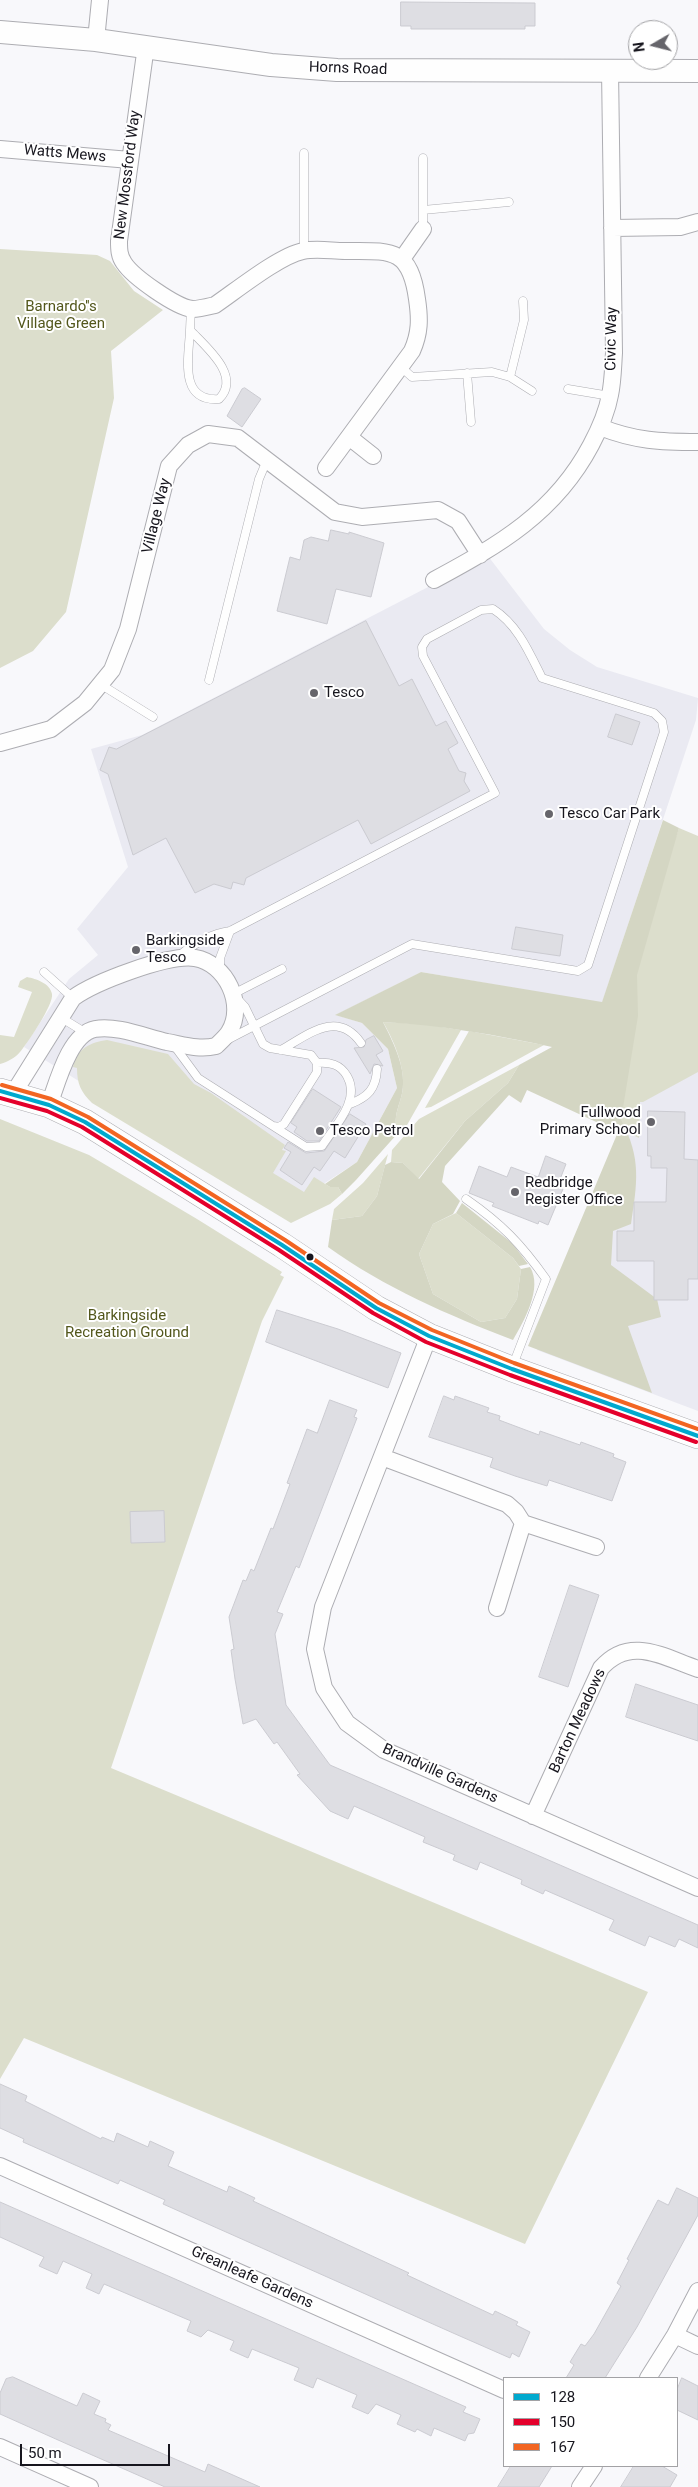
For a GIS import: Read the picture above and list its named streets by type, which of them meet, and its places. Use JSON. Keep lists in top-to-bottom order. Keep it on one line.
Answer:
{"streets":{"street":["Horns Road","Watts Mews","New Mossford Way","Civic Way","Village Way","Barton Meadows","Brandville Gardens","Greanleafe Gardens"]},"crossings":[["Horns Road","New Mossford Way"],["Horns Road","Civic Way"],["Watts Mews","New Mossford Way"],["Civic Way","Village Way"],["Barton Meadows","Brandville Gardens"]],"parks":["Barnardo''s Village Green","Barkingside Recreation Ground"],"places":["Tesco","Tesco Car Park","Barkingside Tesco","Fullwood Primary School","Tesco Petrol","Redbridge Register Office"],"lines":["transit line 167","transit line 128","transit line 150"],"legend":["128","150","167"],"scale_bar":"50 m","north":"left"}
